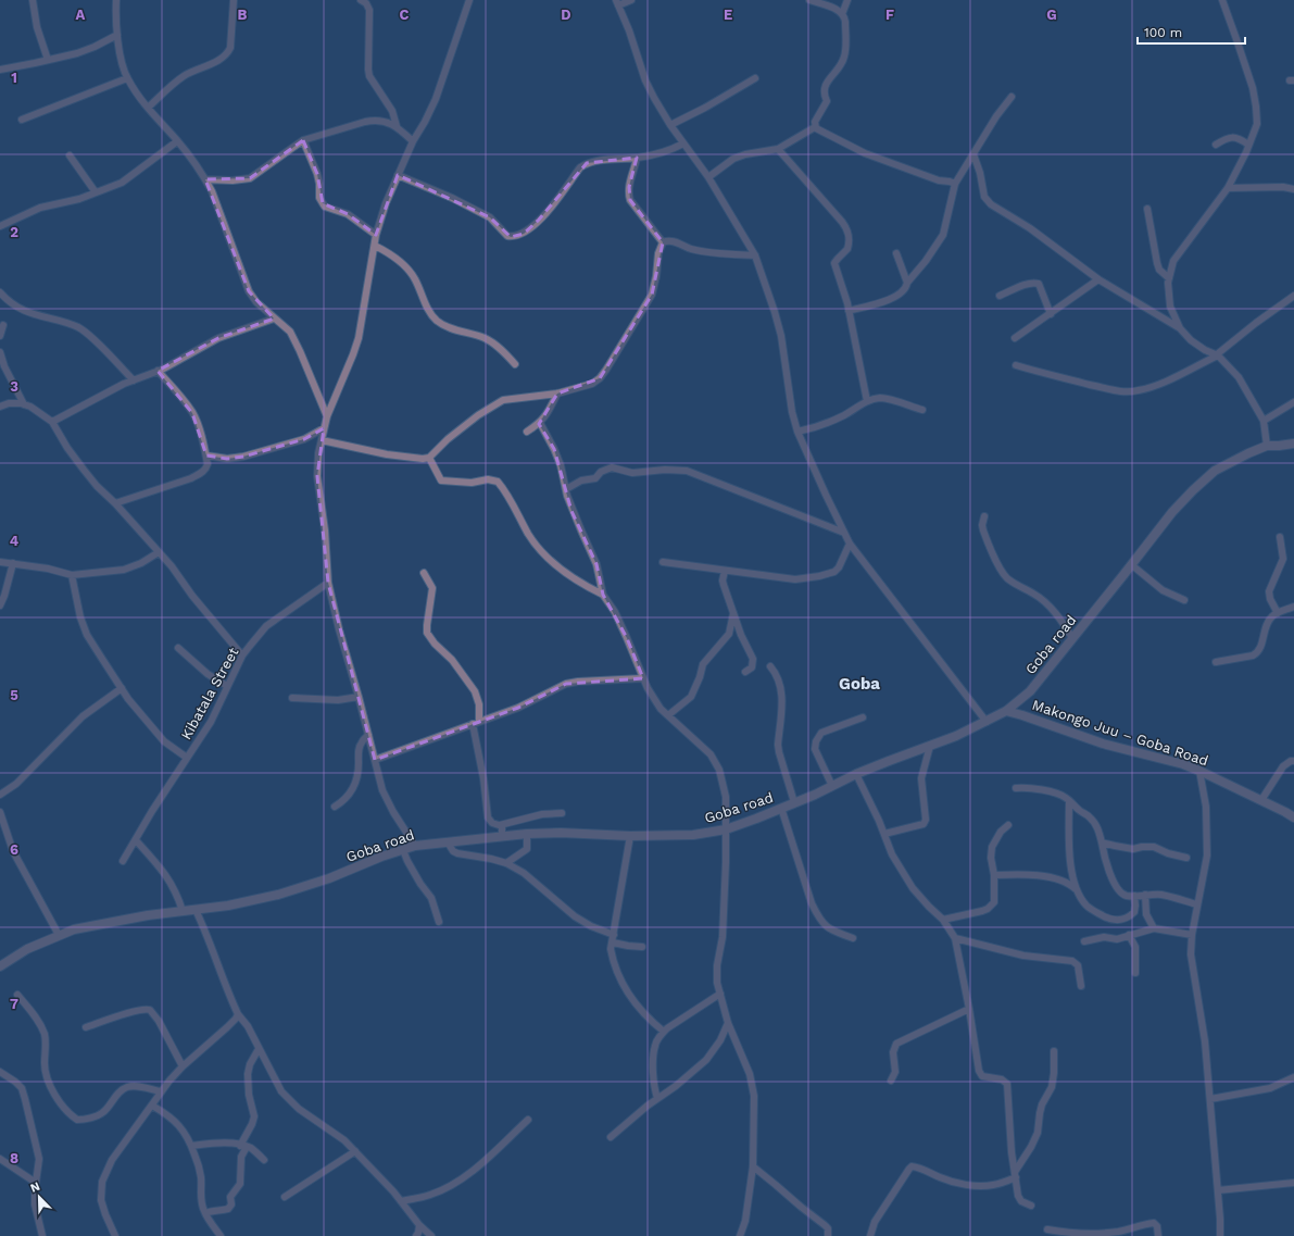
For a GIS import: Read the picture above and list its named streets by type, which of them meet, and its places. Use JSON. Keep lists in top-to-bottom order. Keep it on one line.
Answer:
{"streets":{"street":["Goba road","Kibatala Street","Makongo Juu – Goba Road"]},"crossings":[["Goba road","Makongo Juu – Goba Road"]],"districts":["Goba"],"scale_bar":"100 m","north":"top left","grid":{"columns":["A","B","C","D","E","F","G"],"rows":["1","2","3","4","5","6","7","8"]}}
